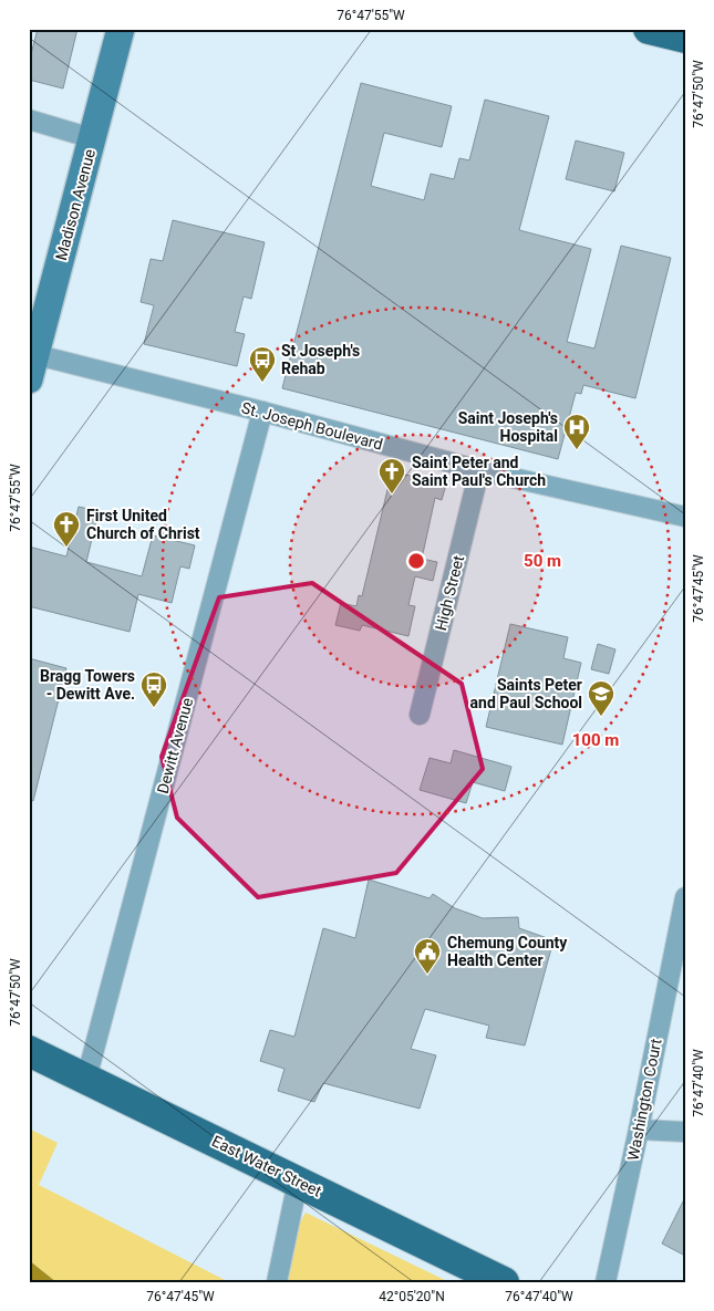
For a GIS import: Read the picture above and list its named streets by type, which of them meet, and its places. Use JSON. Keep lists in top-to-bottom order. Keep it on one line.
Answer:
{"streets":{"main road":["Madison Avenue","East Water Street"],"street":["St. Joseph Boulevard","High Street","Dewitt Avenue","Washington Court"]},"crossings":[["Madison Avenue","St. Joseph Boulevard"],["St. Joseph Boulevard","High Street"],["St. Joseph Boulevard","Dewitt Avenue"],["Dewitt Avenue","East Water Street"]],"places":{"bus stop":["St Joseph's Rehab","Bragg Towers - Dewitt Ave."],"hospital":["Saint Joseph's Hospital"],"church":["Saint Peter and Saint Paul's Church","First United Church of Christ"],"school or university":["Saints Peter and Paul School"],"public building":["Chemung County Health Center"]},"coordinates":["76°47'55\"W","76°47'50\"W","76°47'45\"W","76°47'40\"W","42°05'20\"N"],"rings":["50 m","100 m"]}
